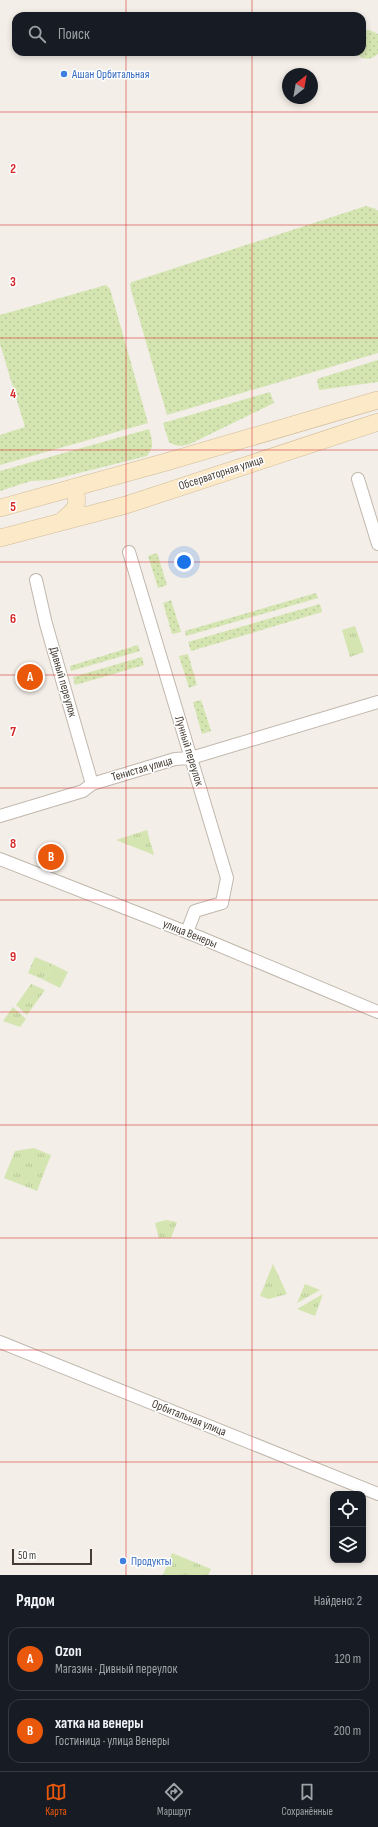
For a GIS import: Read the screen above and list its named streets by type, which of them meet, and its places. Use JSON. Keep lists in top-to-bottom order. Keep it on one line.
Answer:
{"streets":{"main road":["Обсерваторная улица"],"street":["Дивный переулок","Лунный переулок","Тенистая улица","улица Венеры","Орбитальная улица"]},"crossings":[["Дивный переулок","Тенистая улица"],["Лунный переулок","Тенистая улица"],["Лунный переулок","улица Венеры"]],"places":["Ашан Орбитальная","Продукты"],"scale_bar":"50 m","north":"top right","page":{"search":"Поиск","pins":["A","B"],"scale":"50 m","heading":["Рядом","Найдено: 2"],"list":[{"mark":"A","name":"Ozon","note":"Магазин · Дивный переулок","value":"120 m"},{"mark":"B","name":"хатка на венеры","note":"Гостиница · улица Венеры","value":"200 m"}],"nav":["Карта","Маршрут","Сохранённые"]},"grid":{"rows":["2","3","4","5","6","7","8","9"]}}
